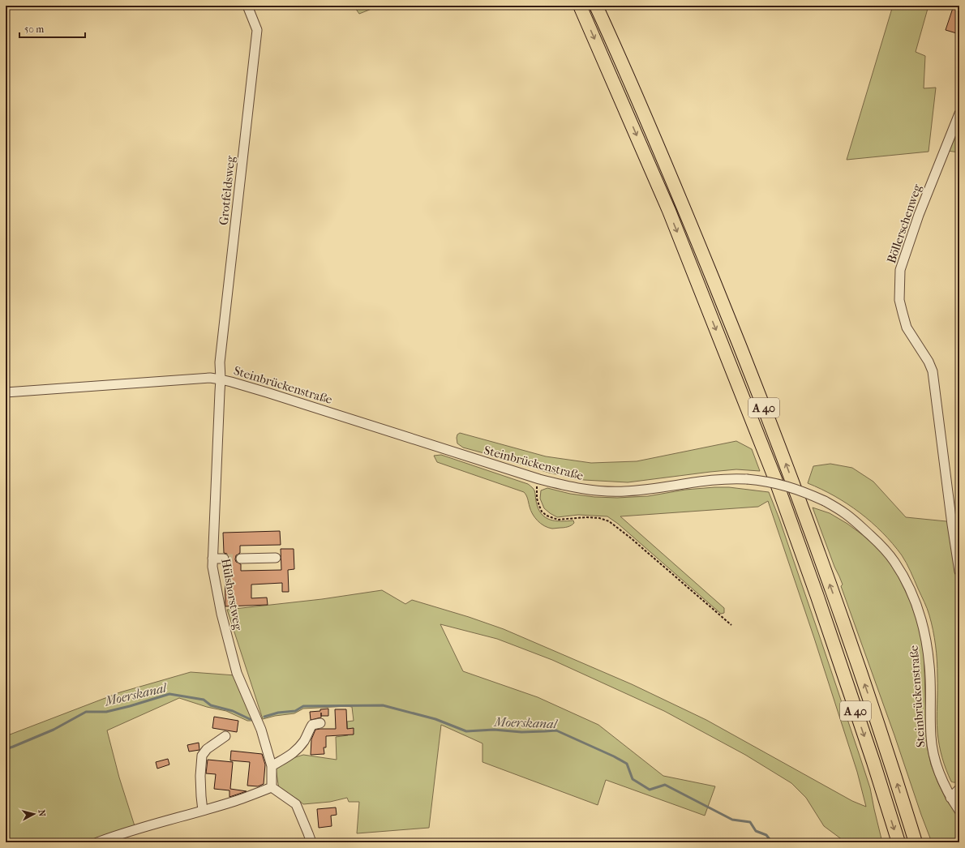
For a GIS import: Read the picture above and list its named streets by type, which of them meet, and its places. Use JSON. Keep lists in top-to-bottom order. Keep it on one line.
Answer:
{"streets":{"highway":["A 40"],"street":["Grotfeldsweg","Böllerschenweg","Steinbrückenstraße","Hülshorstweg"]},"crossings":[["Grotfeldsweg","Steinbrückenstraße"],["Grotfeldsweg","Hülshorstweg"],["Steinbrückenstraße","Hülshorstweg"]],"water":["Moerskanal"],"scale_bar":"50 m","north":"right"}
